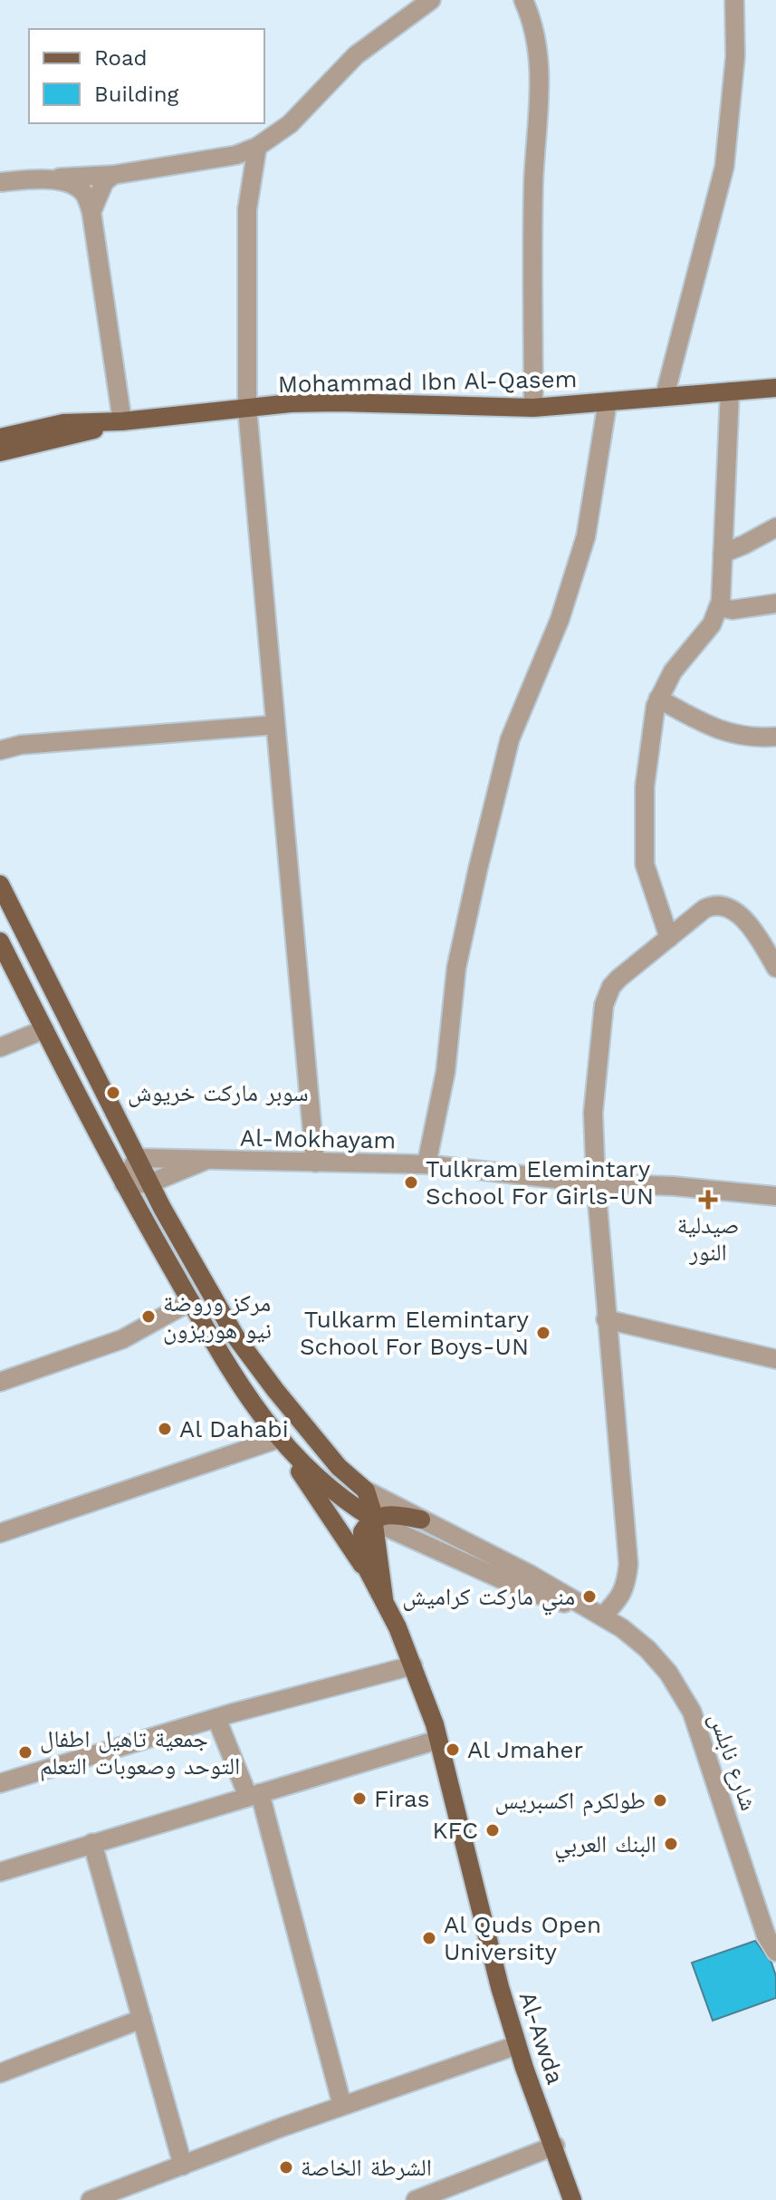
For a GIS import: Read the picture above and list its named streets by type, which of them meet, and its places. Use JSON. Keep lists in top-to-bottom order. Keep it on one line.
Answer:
{"streets":{"main road":["Mohammad Ibn Al-Qasem","Al-Awda"],"street":["Al-Mokhayam","شارع نابلس"]},"places":{"other":["سوبر ماركت خريوش","Tulkram Elemintary School For Girls-UN","مركز وروضة نيو هوريزون","Tulkarm Elemintary School For Boys-UN","Al Dahabi","مني ماركت كراميش","Al Jmaher","جمعية تاهيل اطفال التوحد وصعوبات التعلم","Firas","طولكرم اكسبريس","KFC","البنك العربي","Al Quds Open University","الشرطة الخاصة"],"health":["صيدلية النور"]},"legend":["Road","Building"]}
